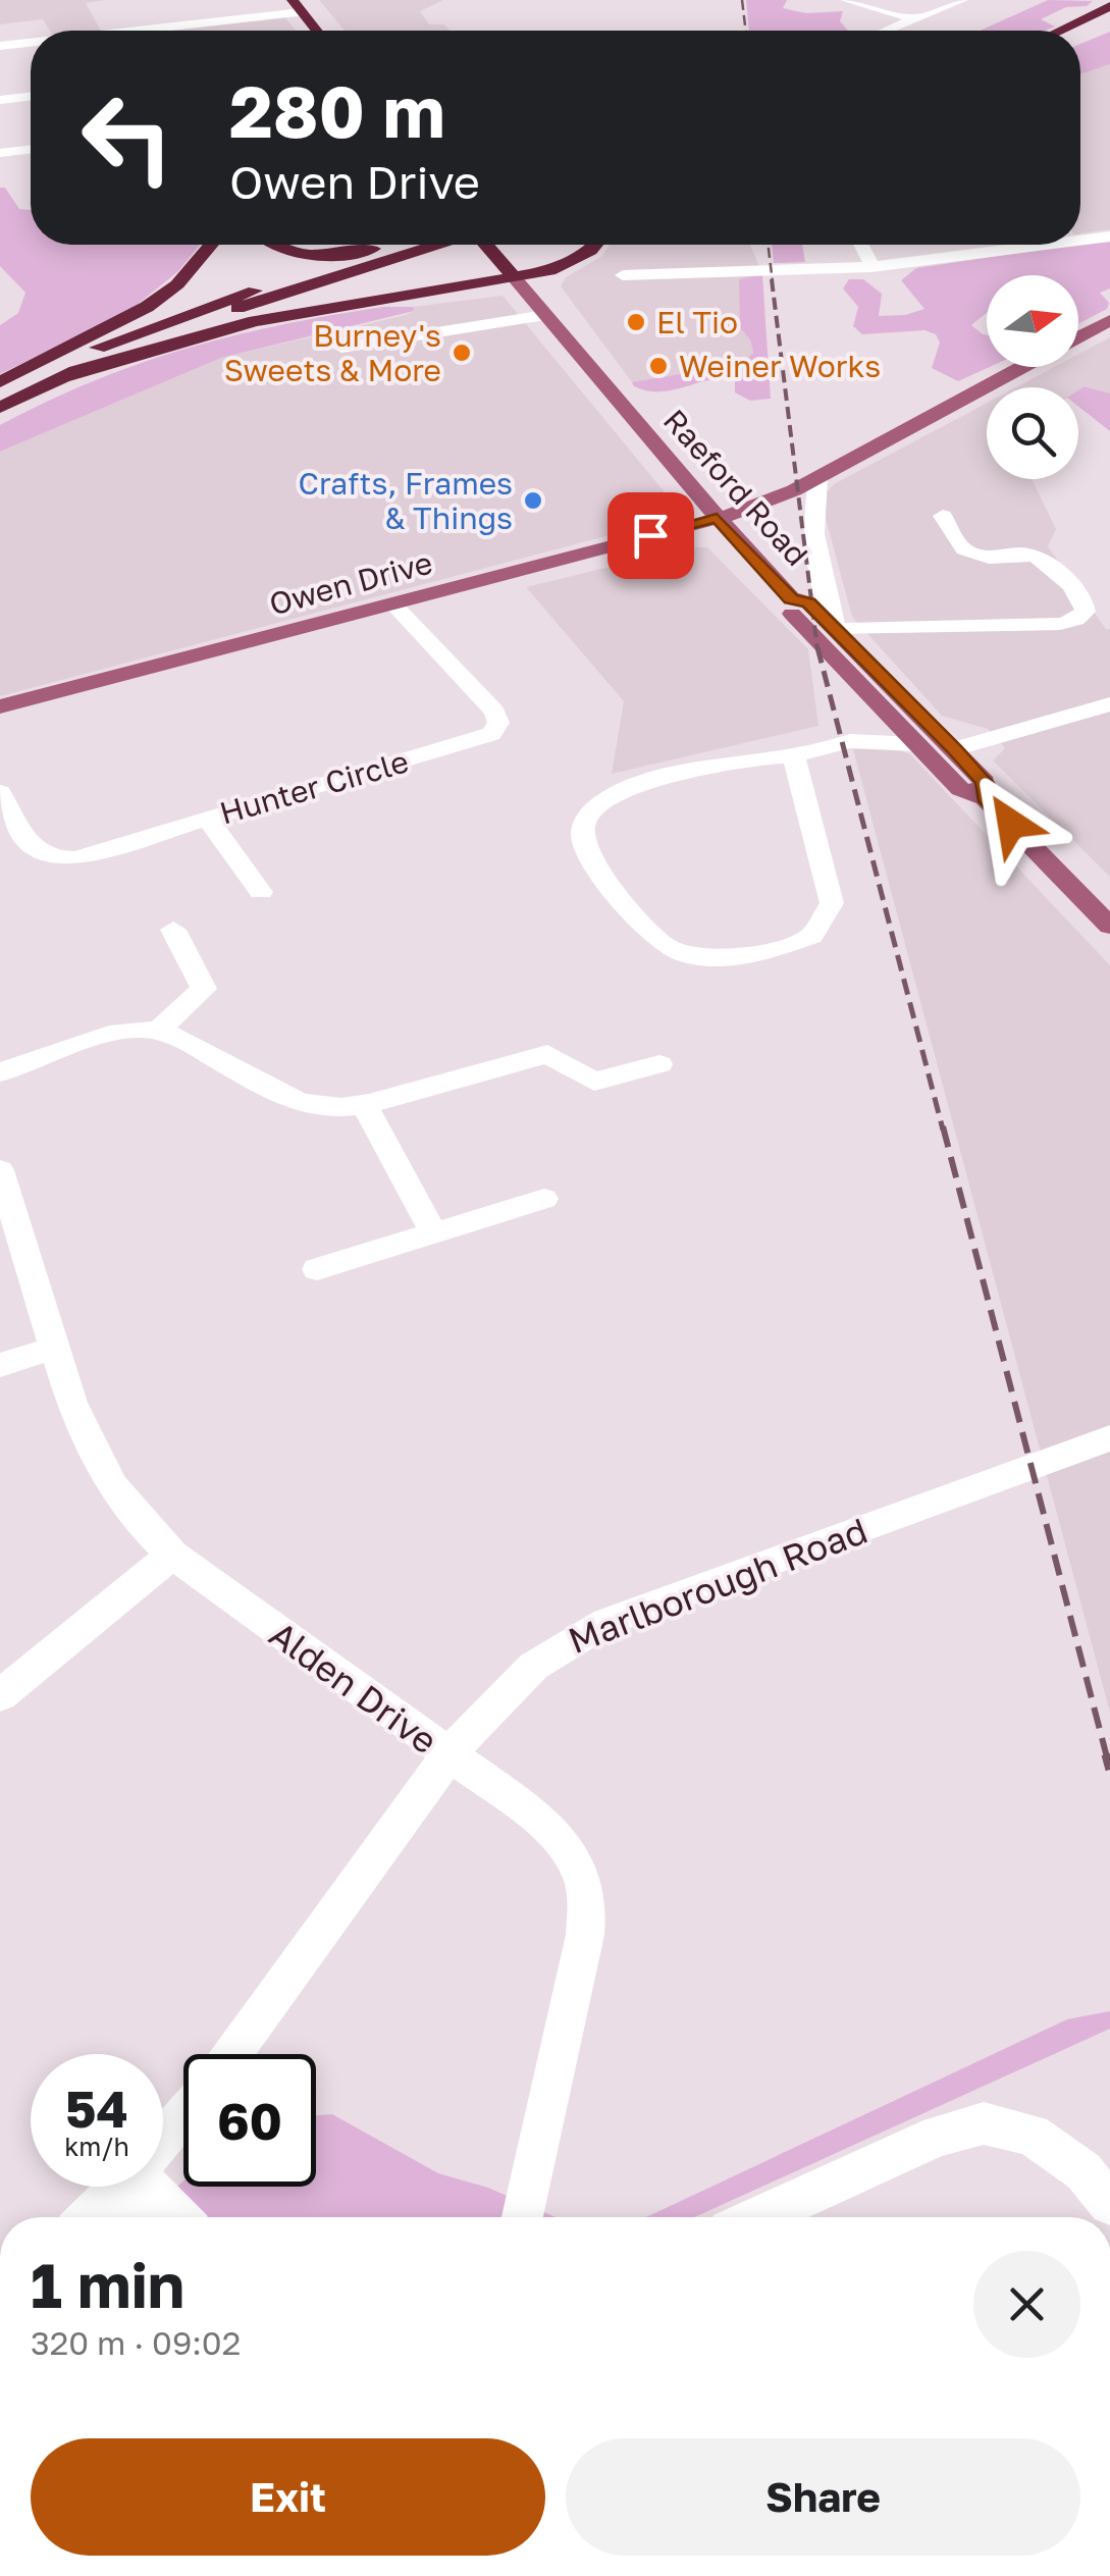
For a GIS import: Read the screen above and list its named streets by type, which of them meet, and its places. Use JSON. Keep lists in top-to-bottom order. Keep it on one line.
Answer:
{"streets":{"highway":["Raeford Road"],"main road":["Owen Drive"],"street":["Hunter Circle","Marlborough Road","Alden Drive"]},"crossings":[["Raeford Road","Owen Drive"],["Owen Drive","Hunter Circle"],["Marlborough Road","Alden Drive"]],"places":["El Tio","Burney's Sweets & More","Weiner Works","Crafts, Frames & Things"],"north":"right","page":{"turn":["280 m","Owen Drive"],"speed":"54 km/h","limit":"60","heading":["1 min","320 m · 09:02"],"buttons":["Exit","Share"]}}
